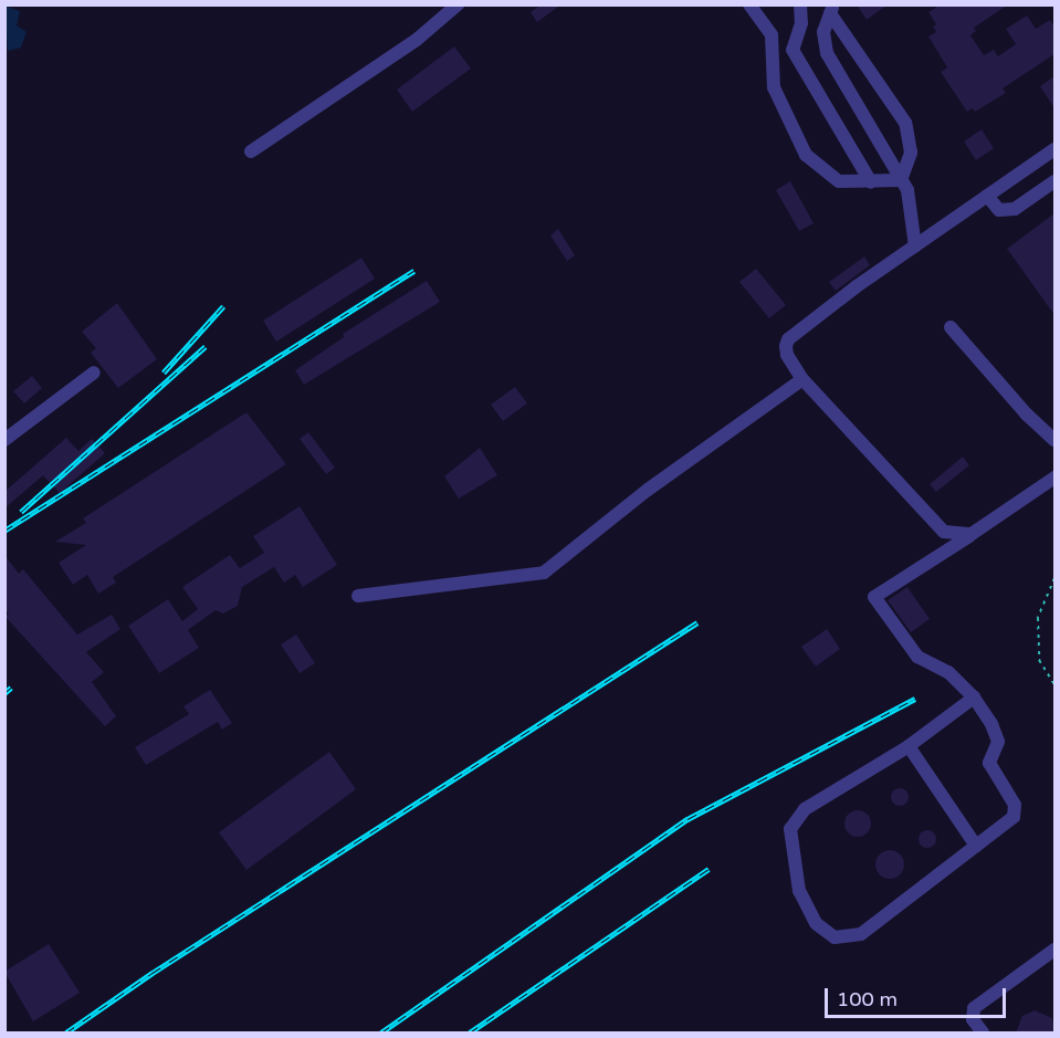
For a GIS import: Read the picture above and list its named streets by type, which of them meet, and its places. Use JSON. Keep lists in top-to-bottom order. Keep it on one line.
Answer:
{"scale_bar":"100 m"}
